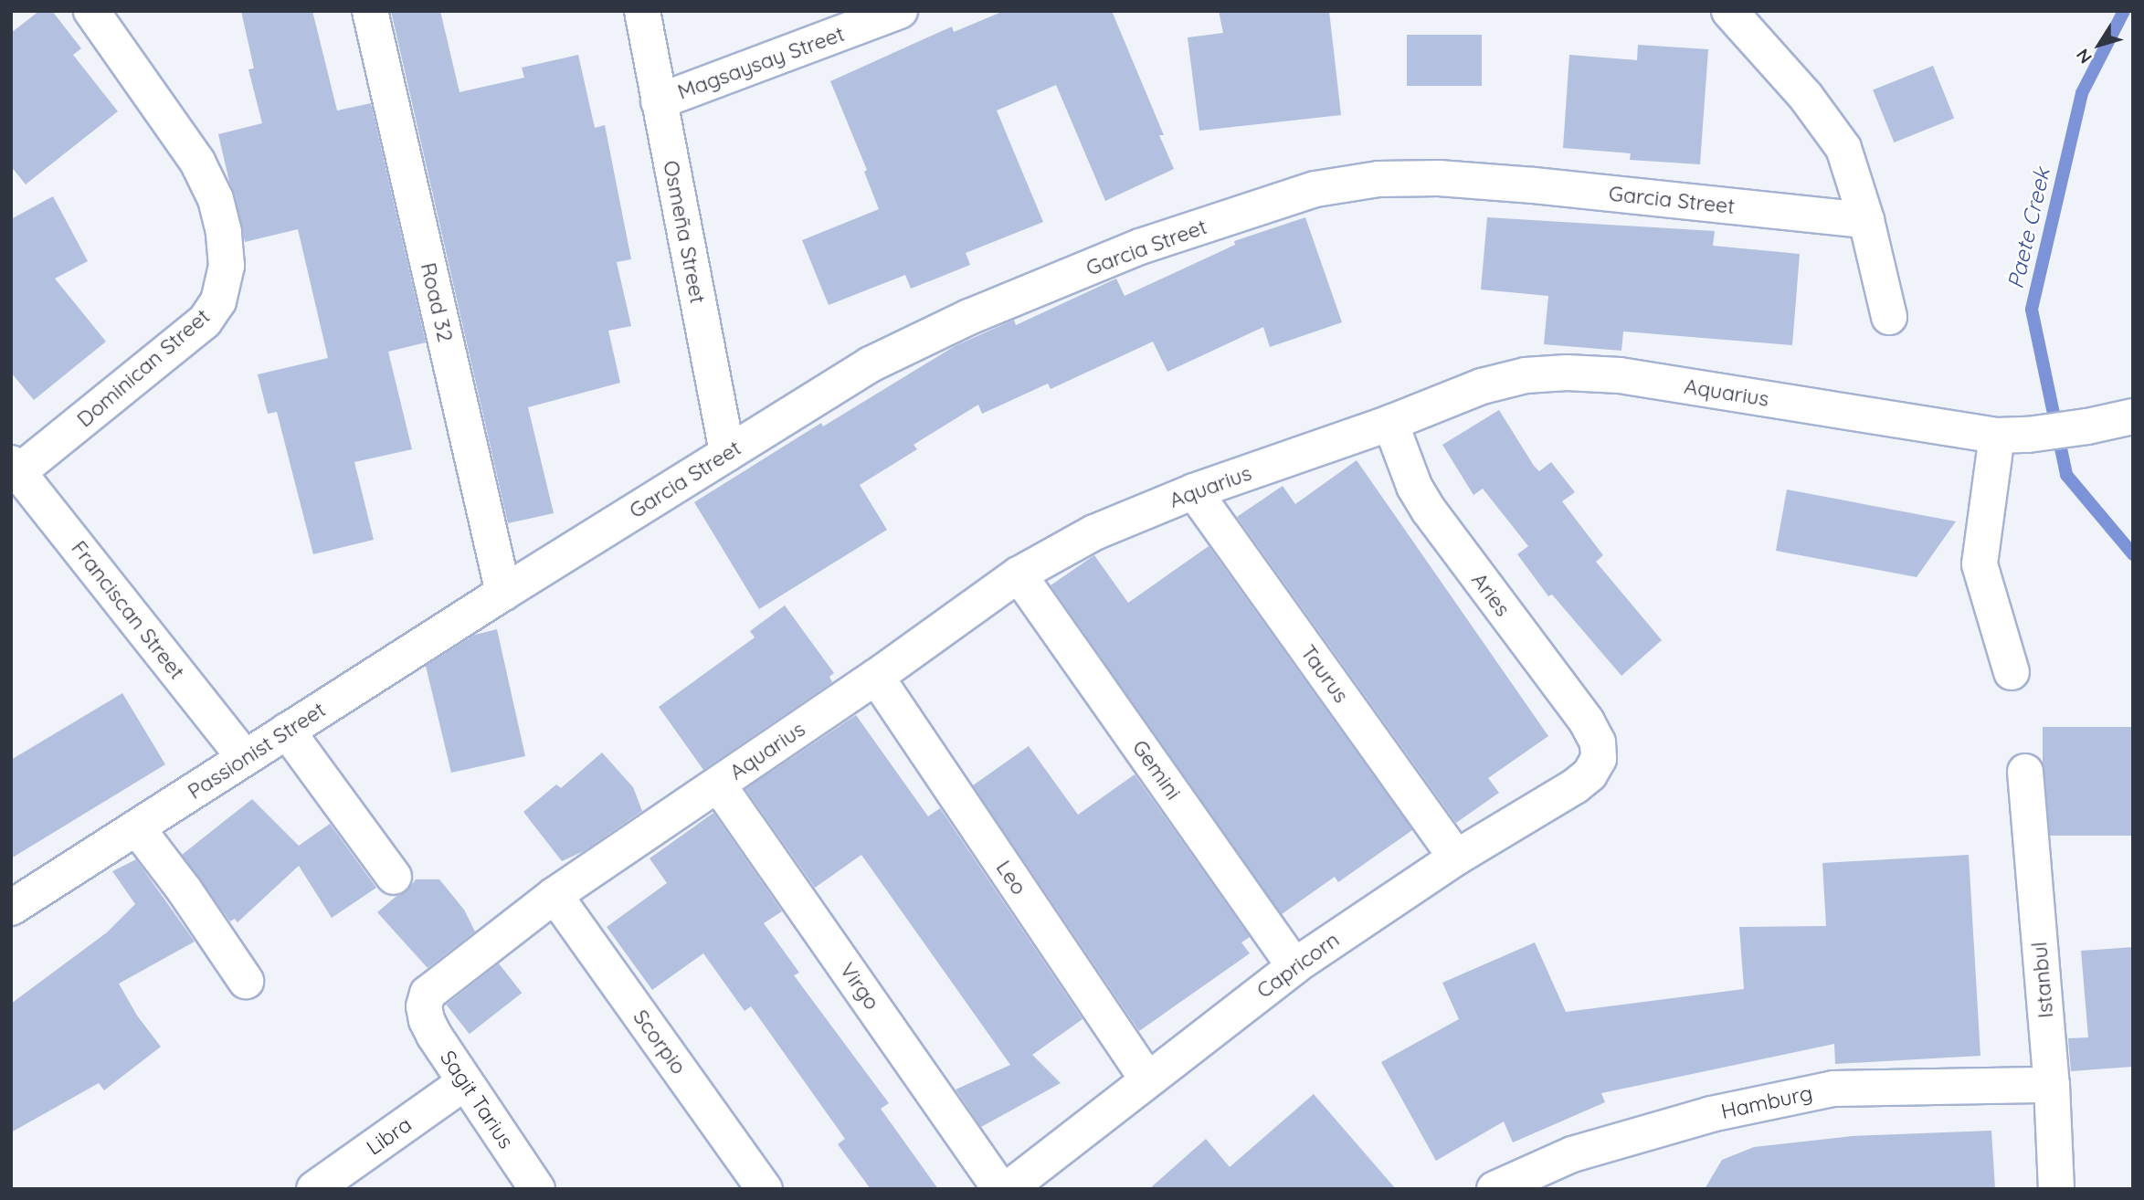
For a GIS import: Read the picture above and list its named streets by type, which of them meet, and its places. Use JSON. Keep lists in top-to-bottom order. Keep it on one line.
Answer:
{"streets":{"street":["Magsaysay Street","Garcia Street","Osmeña Street","Road 32","Dominican Street","Aquarius","Aries","Franciscan Street","Taurus","Passionist Street","Gemini","Leo","Capricorn","Istanbul","Virgo","Scorpio","Sagit Tarius","Hamburg","Libra"]},"crossings":[["Magsaysay Street","Osmeña Street"],["Garcia Street","Osmeña Street"],["Garcia Street","Road 32"],["Garcia Street","Passionist Street"],["Road 32","Passionist Street"],["Dominican Street","Franciscan Street"],["Aquarius","Aries"],["Aquarius","Taurus"],["Aquarius","Gemini"],["Aquarius","Leo"],["Aquarius","Virgo"],["Aquarius","Scorpio"],["Aquarius","Sagit Tarius"],["Aries","Capricorn"],["Franciscan Street","Passionist Street"],["Taurus","Capricorn"],["Gemini","Capricorn"],["Leo","Capricorn"],["Istanbul","Hamburg"],["Sagit Tarius","Libra"]],"water":["Paete Creek"],"north":"bottom left"}
